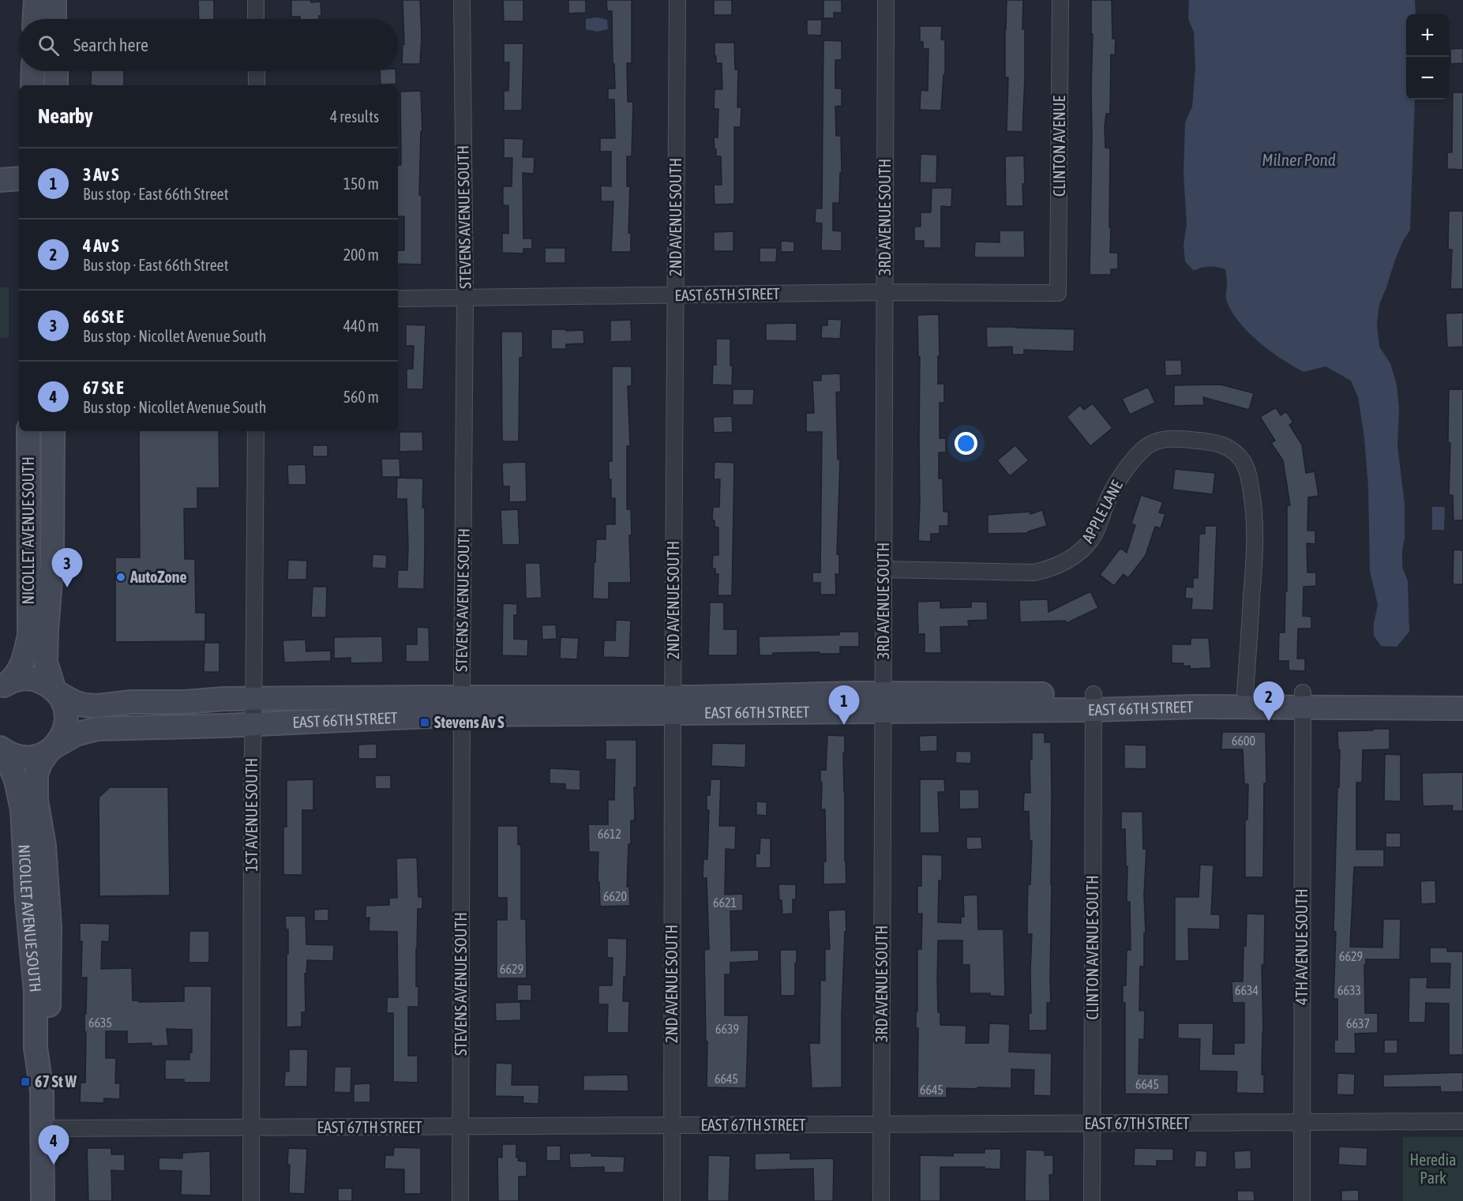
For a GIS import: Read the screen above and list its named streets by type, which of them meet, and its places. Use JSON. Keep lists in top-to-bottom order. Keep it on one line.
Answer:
{"streets":{"main road":["NICOLLET AVENUE SOUTH","EAST 66TH STREET"],"street":["CLINTON AVENUE","STEVENS AVENUE SOUTH","2ND AVENUE SOUTH","3RD AVENUE SOUTH","EAST 65TH STREET","APPLE LANE","1ST AVENUE SOUTH","4TH AVENUE SOUTH","CLINTON AVENUE SOUTH","EAST 67TH STREET"]},"crossings":[["CLINTON AVENUE","EAST 65TH STREET"],["STEVENS AVENUE SOUTH","EAST 65TH STREET"],["STEVENS AVENUE SOUTH","EAST 66TH STREET"],["STEVENS AVENUE SOUTH","EAST 67TH STREET"],["2ND AVENUE SOUTH","EAST 65TH STREET"],["2ND AVENUE SOUTH","EAST 66TH STREET"],["2ND AVENUE SOUTH","EAST 67TH STREET"],["3RD AVENUE SOUTH","EAST 65TH STREET"],["3RD AVENUE SOUTH","APPLE LANE"],["3RD AVENUE SOUTH","EAST 66TH STREET"],["3RD AVENUE SOUTH","EAST 67TH STREET"],["APPLE LANE","EAST 66TH STREET"],["NICOLLET AVENUE SOUTH","EAST 66TH STREET"],["NICOLLET AVENUE SOUTH","EAST 67TH STREET"],["EAST 66TH STREET","1ST AVENUE SOUTH"],["EAST 66TH STREET","4TH AVENUE SOUTH"],["EAST 66TH STREET","CLINTON AVENUE SOUTH"],["1ST AVENUE SOUTH","EAST 67TH STREET"],["4TH AVENUE SOUTH","EAST 67TH STREET"],["CLINTON AVENUE SOUTH","EAST 67TH STREET"]],"water":["Milner Pond"],"parks":["Heredia Park"],"places":{"other":["AutoZone"],"transit":["Stevens Av S","67 St W"]},"house_numbers":["6600","6612","6620","6621","6629","6629","6634","6633","6635","6637","6639","6645","6645","6645"],"page":{"map_buttons":["+","−"],"search":"Search here","heading":["Nearby","4 results"],"list":[{"mark":"1","name":"3 Av S","note":"Bus stop · East 66th Street","value":"150 m"},{"mark":"2","name":"4 Av S","note":"Bus stop · East 66th Street","value":"200 m"},{"mark":"3","name":"66 St E","note":"Bus stop · Nicollet Avenue South","value":"440 m"},{"mark":"4","name":"67 St E","note":"Bus stop · Nicollet Avenue South","value":"560 m"}],"pins":["3","2","1","4"]}}
